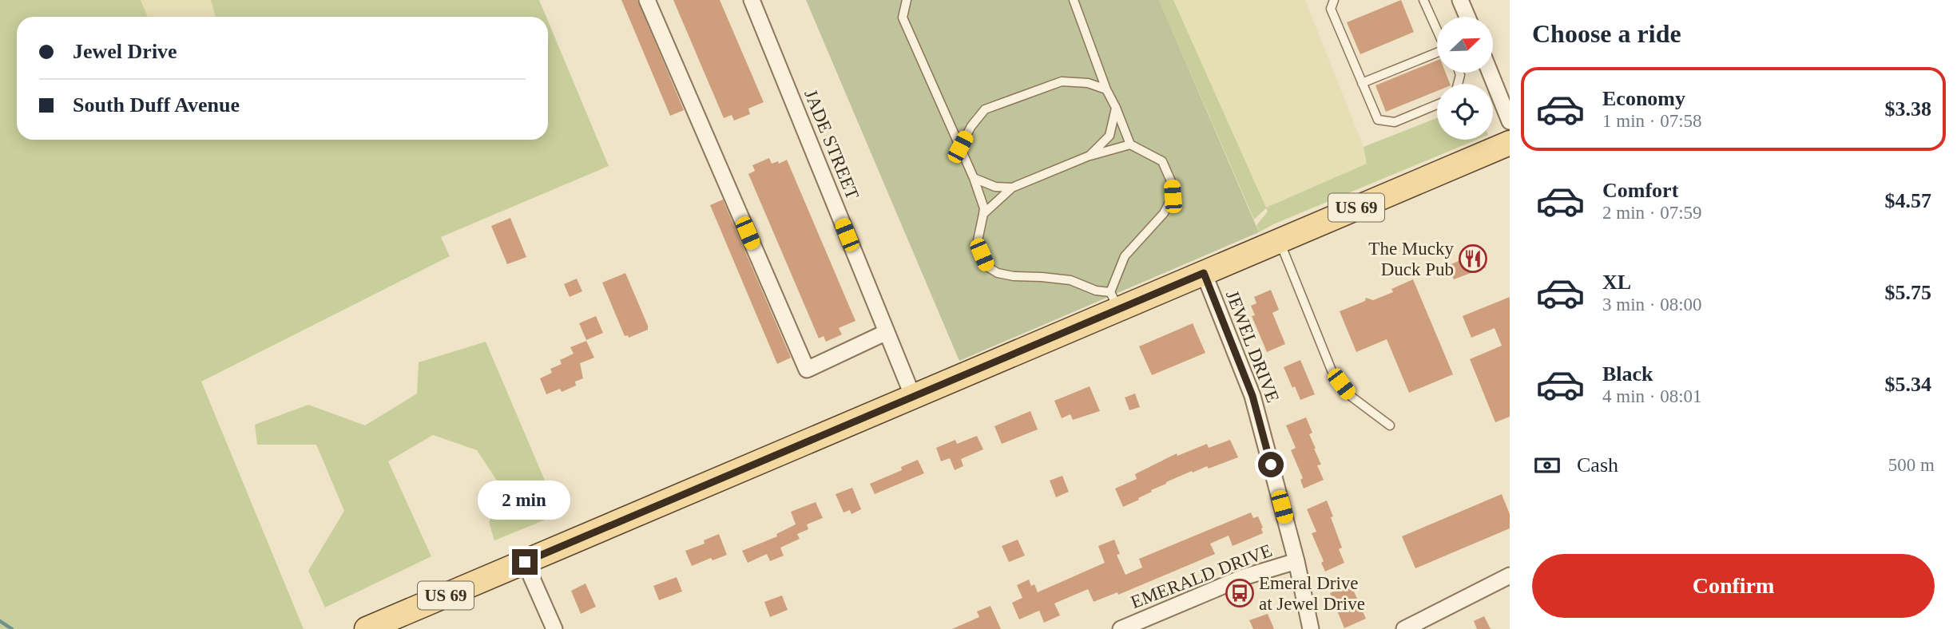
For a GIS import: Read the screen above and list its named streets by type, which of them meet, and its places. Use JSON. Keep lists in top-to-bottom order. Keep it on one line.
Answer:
{"streets":{"main road":["US 69"],"street":["JADE STREET","JEWEL DRIVE","EMERALD DRIVE"]},"crossings":[["JADE STREET","US 69"],["US 69","JEWEL DRIVE"],["JEWEL DRIVE","EMERALD DRIVE"]],"places":{"restaurant":["The Mucky Duck Pub"],"bus stop":["Emeral Drive at Jewel Drive"]},"north":"top right","page":{"heading":"Choose a ride","banner":["Jewel Drive","South Duff Avenue"],"list":[{"name":"Economy","note":"1 min · 07:58","value":"$3.38"},{"name":"Comfort","note":"2 min · 07:59","value":"$4.57"},{"name":"XL","note":"3 min · 08:00","value":"$5.75"},{"name":"Black","note":"4 min · 08:01","value":"$5.34"}],"pay":["Cash","500 m"],"bubble":"2 min","buttons":"Confirm"}}
